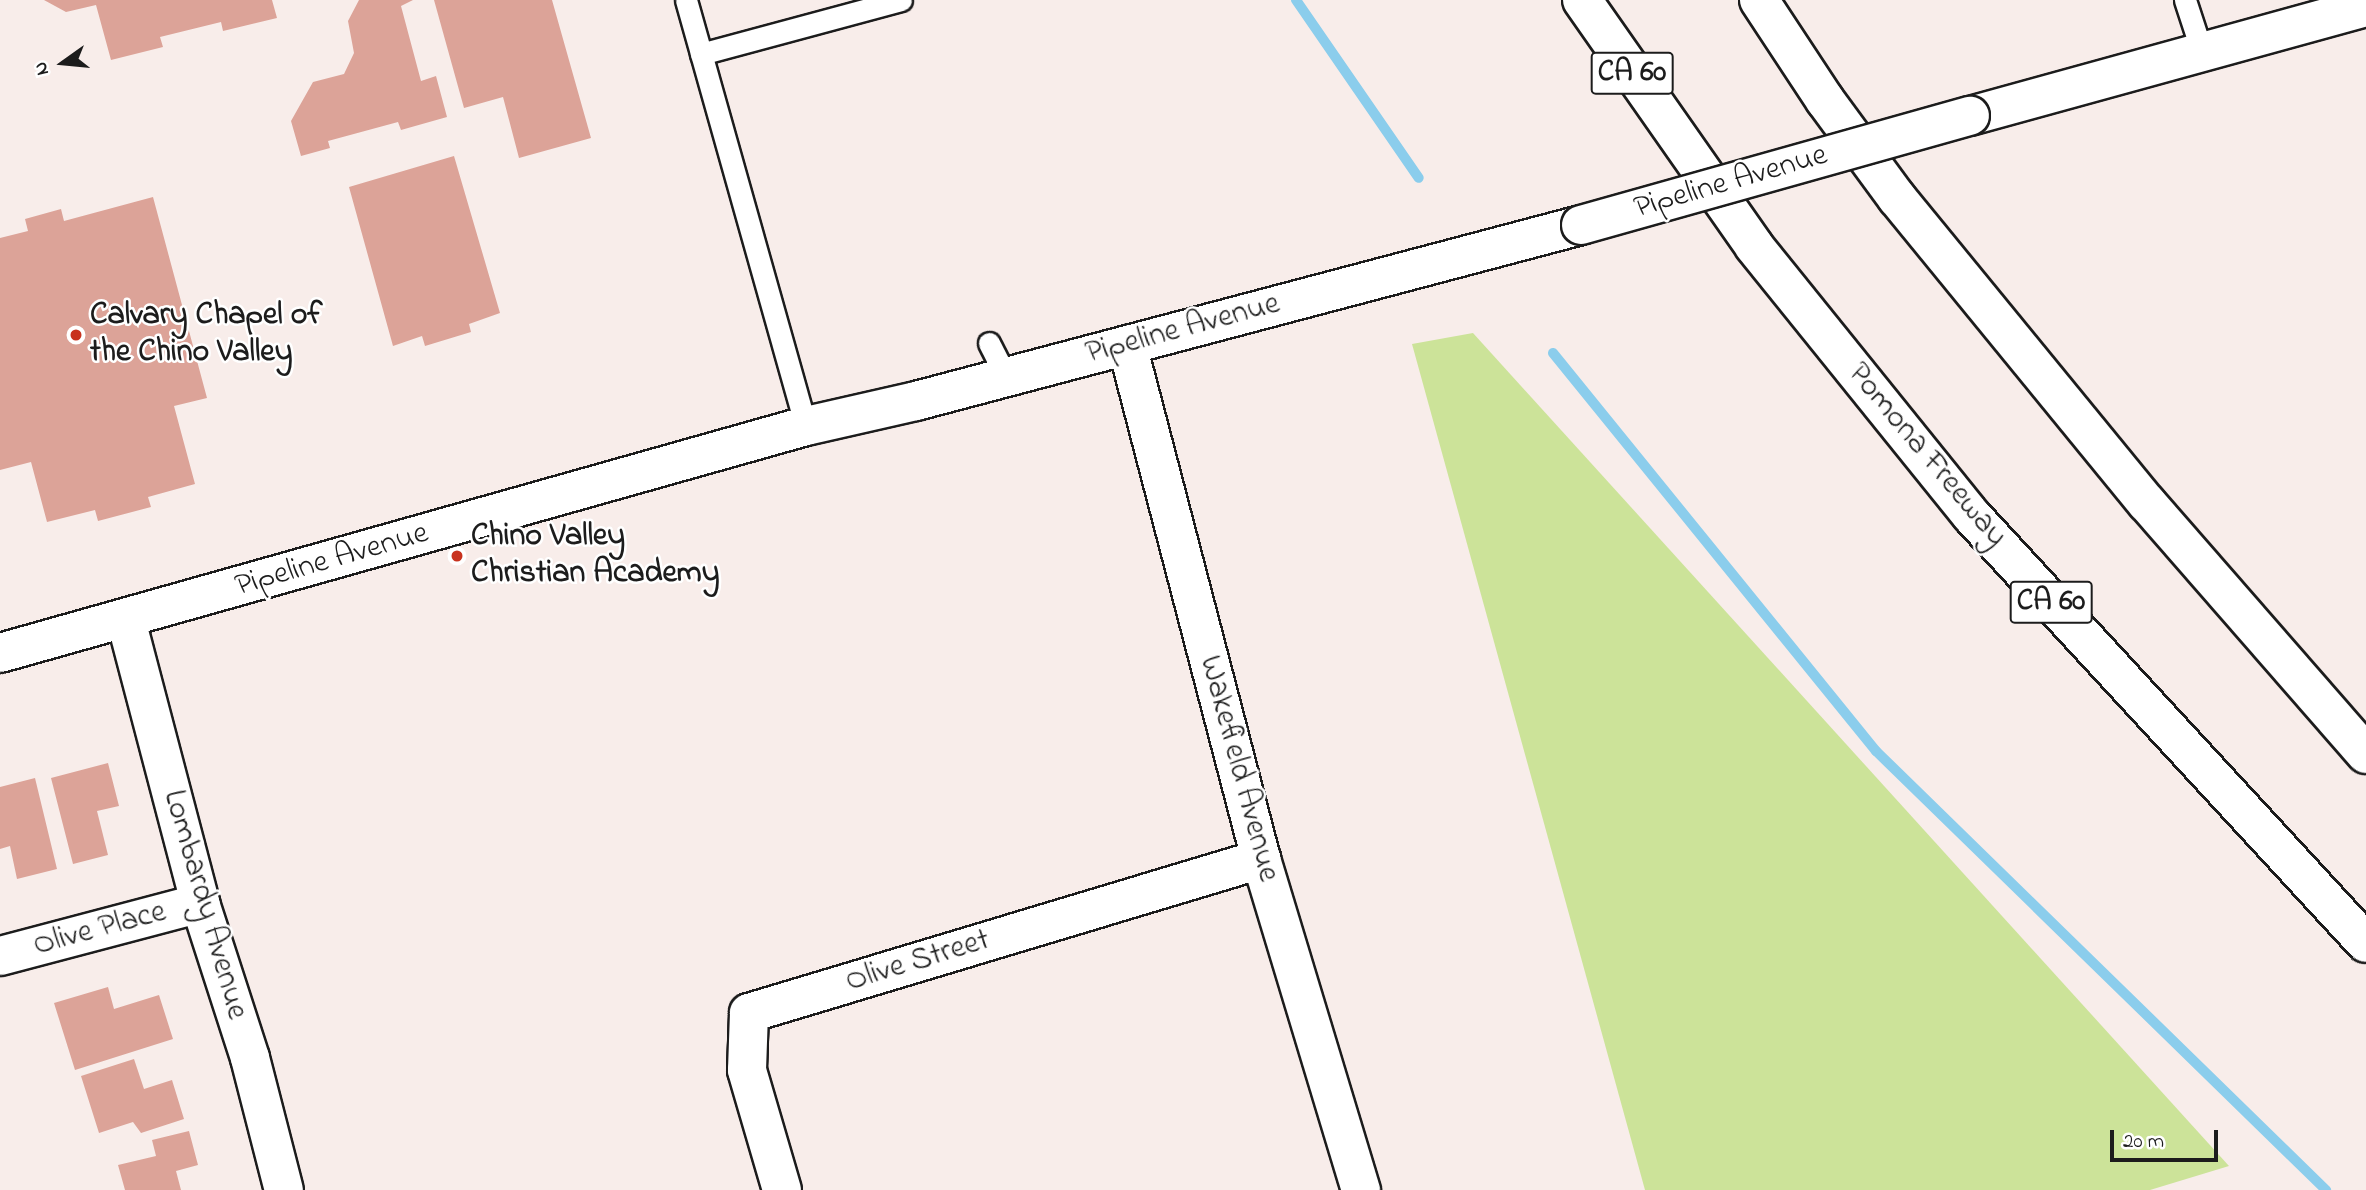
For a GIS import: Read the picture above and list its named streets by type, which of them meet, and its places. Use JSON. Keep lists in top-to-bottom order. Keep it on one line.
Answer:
{"streets":{"main road":["CA 60","Pipeline Avenue","Pomona Freeway","Wakefield Avenue","Lombardy Avenue","Olive Place","Olive Street"]},"crossings":[["Pipeline Avenue","Wakefield Avenue"],["Pipeline Avenue","Lombardy Avenue"],["Wakefield Avenue","Olive Street"],["Lombardy Avenue","Olive Place"]],"places":["Calvary Chapel of the Chino Valley","Chino Valley Christian Academy"],"scale_bar":"20 m","north":"left"}
